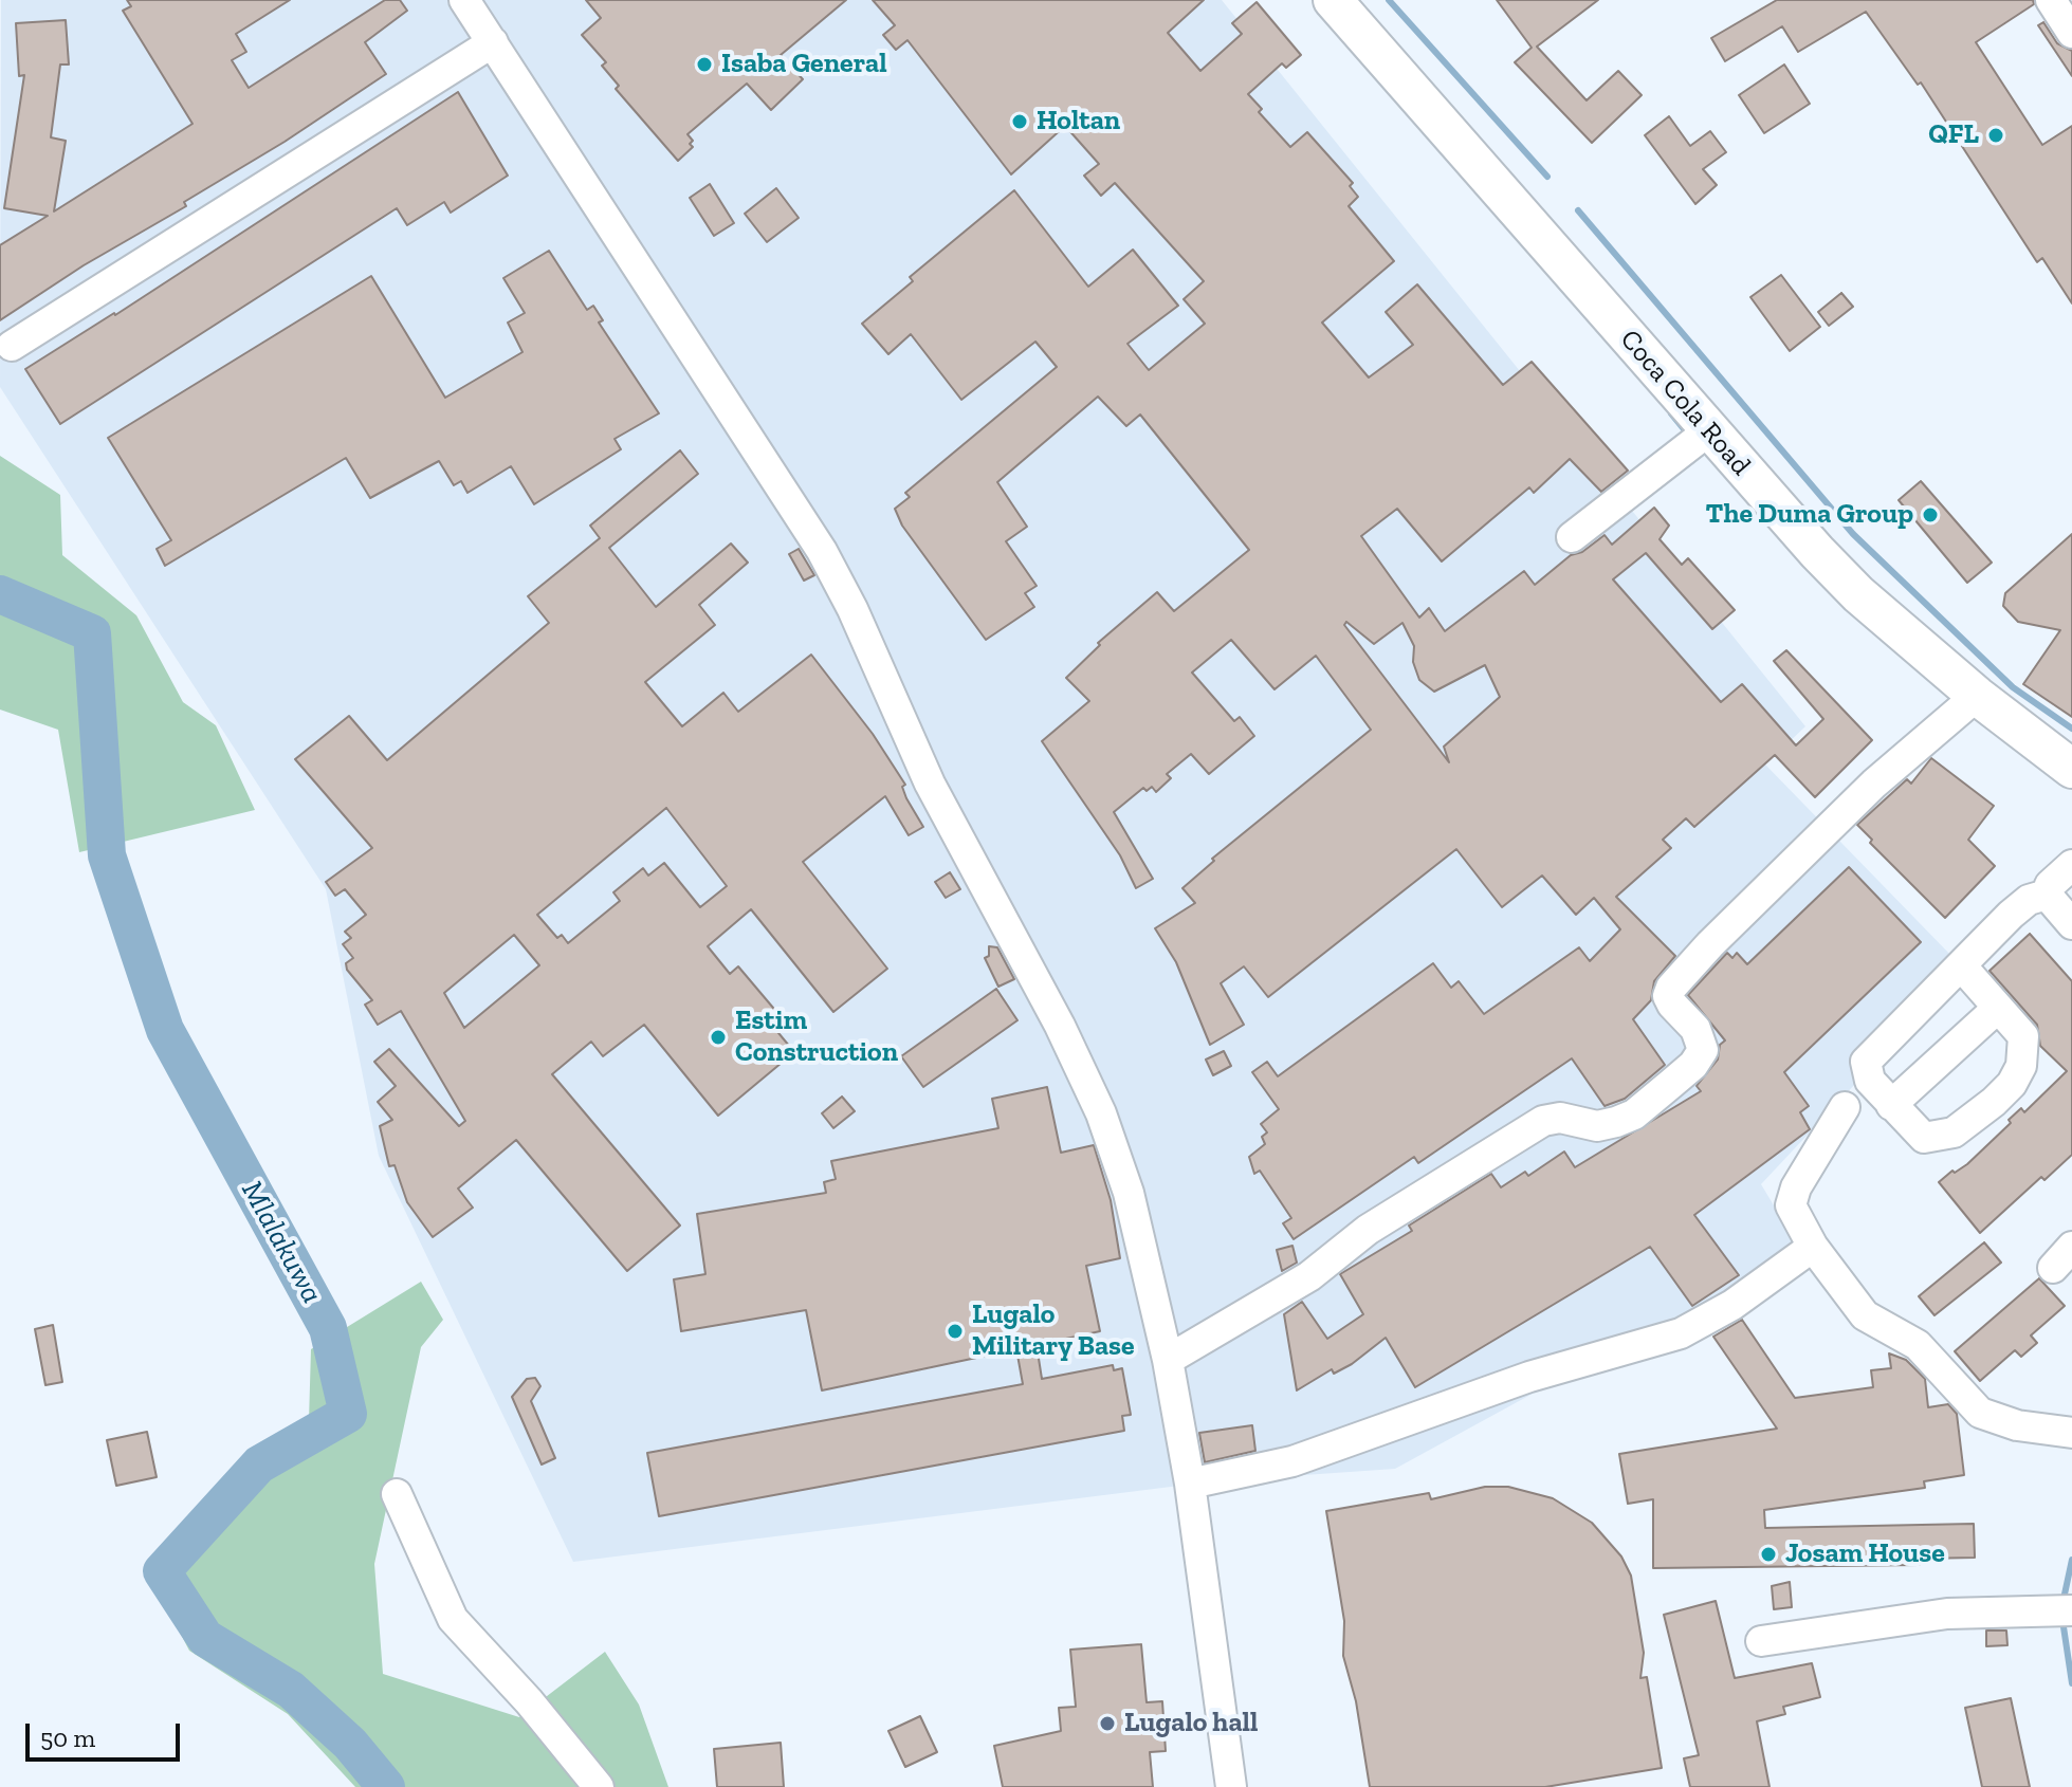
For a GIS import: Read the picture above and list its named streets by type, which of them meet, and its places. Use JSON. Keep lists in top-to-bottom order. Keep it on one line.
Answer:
{"streets":{"main road":["Coca Cola Road"]},"water":["Mlalakuwa"],"places":["Isaba General","Holtan","QFL","The Duma Group","Estim Construction","Lugalo Military Base","Josam House","Lugalo hall"],"scale_bar":"50 m"}
